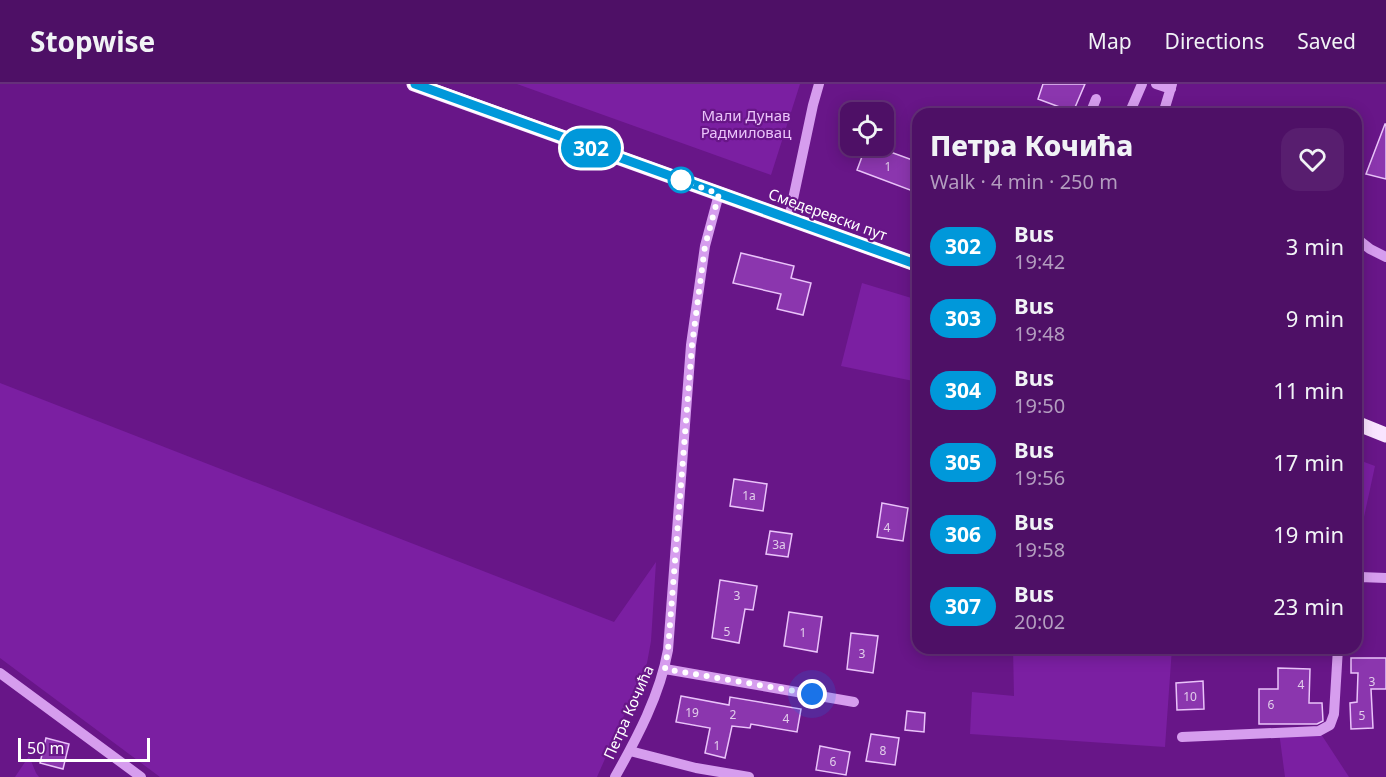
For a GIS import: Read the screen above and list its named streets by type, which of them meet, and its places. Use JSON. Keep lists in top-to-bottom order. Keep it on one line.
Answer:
{"streets":{"main road":["Смедеревски пут"],"street":["Петра Кочића"]},"crossings":[["Смедеревски пут","Петра Кочића"]],"parks":["Мали Дунав Радмиловац"],"lines":["bus line 302"],"house_numbers":["1","1a","4","3a","3","5","1","3","3","4","10","6","19","2","5","4","1","8","6"],"scale_bar":"50 m","page":{"header":"Stopwise","nav":["Map","Directions","Saved"],"on_map":"302","heading":["Петра Кочића","Walk · 4 min · 250 m"],"list":[{"mark":"302","name":"Bus","note":"19:42","value":"3 min"},{"mark":"303","name":"Bus","note":"19:48","value":"9 min"},{"mark":"304","name":"Bus","note":"19:50","value":"11 min"},{"mark":"305","name":"Bus","note":"19:56","value":"17 min"},{"mark":"306","name":"Bus","note":"19:58","value":"19 min"},{"mark":"307","name":"Bus","note":"20:02","value":"23 min"}],"scale":"50 m"}}
